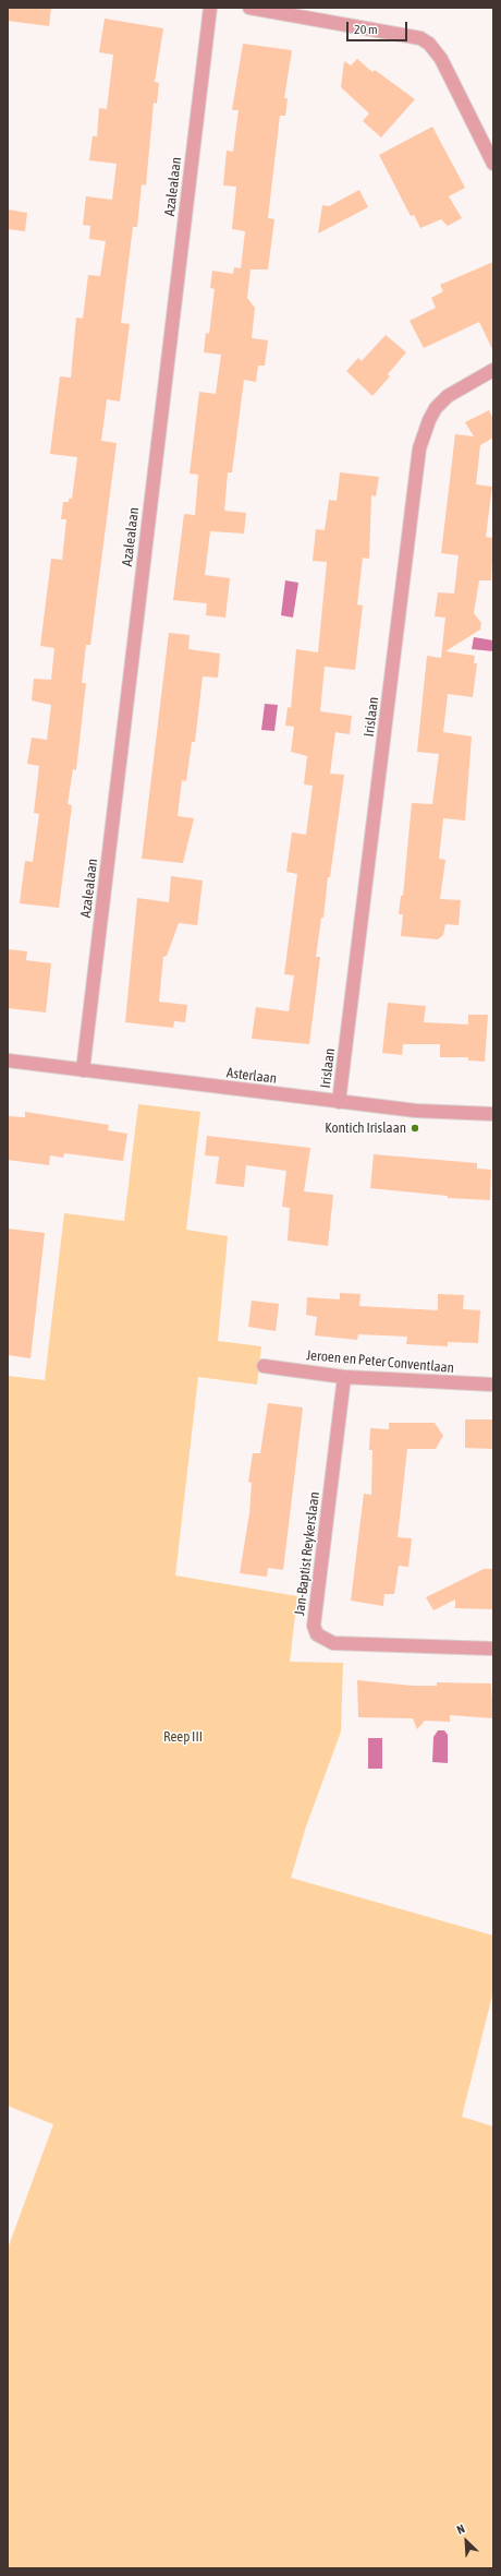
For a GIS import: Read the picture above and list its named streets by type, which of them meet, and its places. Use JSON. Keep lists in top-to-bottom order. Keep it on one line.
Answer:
{"streets":{"street":["Azalealaan","Irislaan","Asterlaan","Jeroen en Peter Conventlaan","Jan-Baptist Reykerslaan"]},"crossings":[["Azalealaan","Asterlaan"],["Irislaan","Asterlaan"],["Jeroen en Peter Conventlaan","Jan-Baptist Reykerslaan"]],"parks":["Reep III"],"places":["Kontich Irislaan"],"scale_bar":"20 m","north":"top left"}
